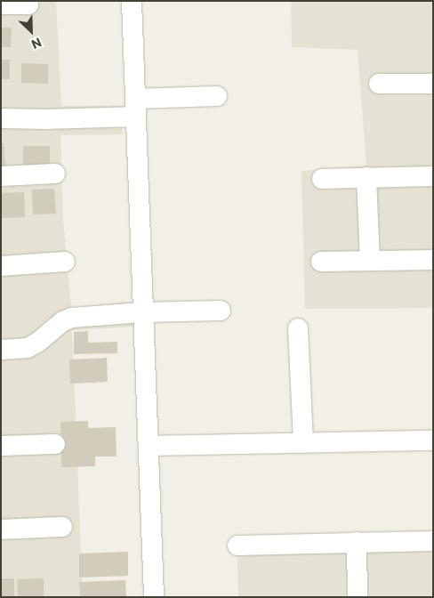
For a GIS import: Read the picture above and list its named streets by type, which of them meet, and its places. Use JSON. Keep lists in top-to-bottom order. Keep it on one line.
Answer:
{"north":"bottom right"}
